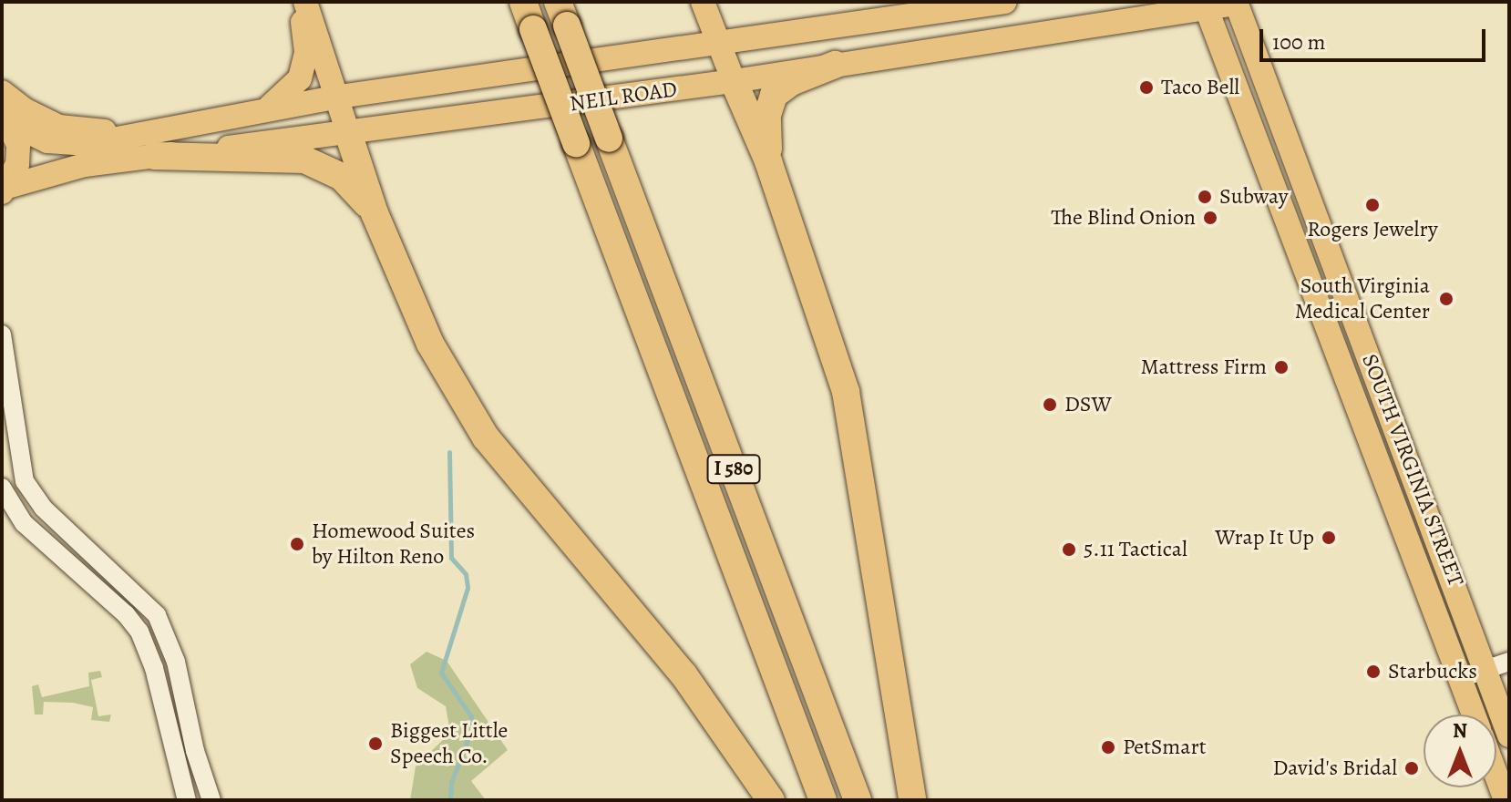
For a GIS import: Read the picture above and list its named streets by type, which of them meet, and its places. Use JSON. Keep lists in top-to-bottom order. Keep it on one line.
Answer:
{"streets":{"highway":["I 580"],"main road":["NEIL ROAD","SOUTH VIRGINIA STREET"]},"crossings":[["NEIL ROAD","SOUTH VIRGINIA STREET"]],"places":["Taco Bell","Subway","Rogers Jewelry","The Blind Onion","South Virginia Medical Center","Mattress Firm","DSW","Wrap It Up","Homewood Suites by Hilton Reno","5.11 Tactical","Starbucks","Biggest Little Speech Co.","PetSmart","David's Bridal"],"scale_bar":"100 m","north":"top"}
